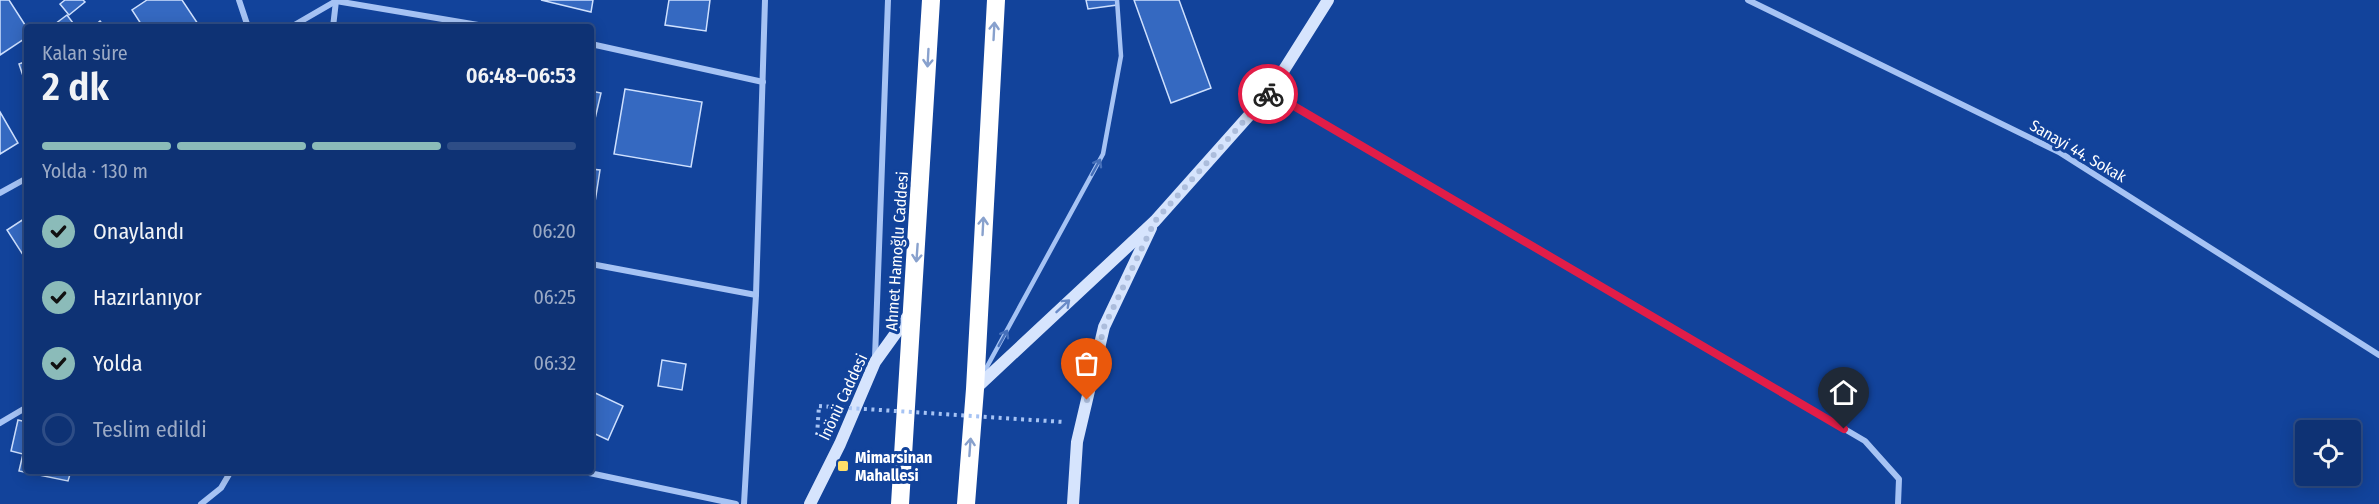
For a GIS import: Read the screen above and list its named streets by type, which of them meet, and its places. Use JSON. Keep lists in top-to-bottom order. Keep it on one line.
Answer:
{"streets":{"highway":["Ahmet Hamoğlu Caddesi"],"main road":["İnönü Caddesi"],"street":["Sanayi 44. Sokak"]},"crossings":[["Ahmet Hamoğlu Caddesi","İnönü Caddesi"]],"places":{"transit":["Mimarsinan Mahallesi"]},"page":{"heading":["2 dk","Kalan süre","06:48–06:53"],"bar":"Yolda · 130 m","list":[["Onaylandı","06:20"],["Hazırlanıyor","06:25"],["Yolda","06:32"],"Teslim edildi"]}}
